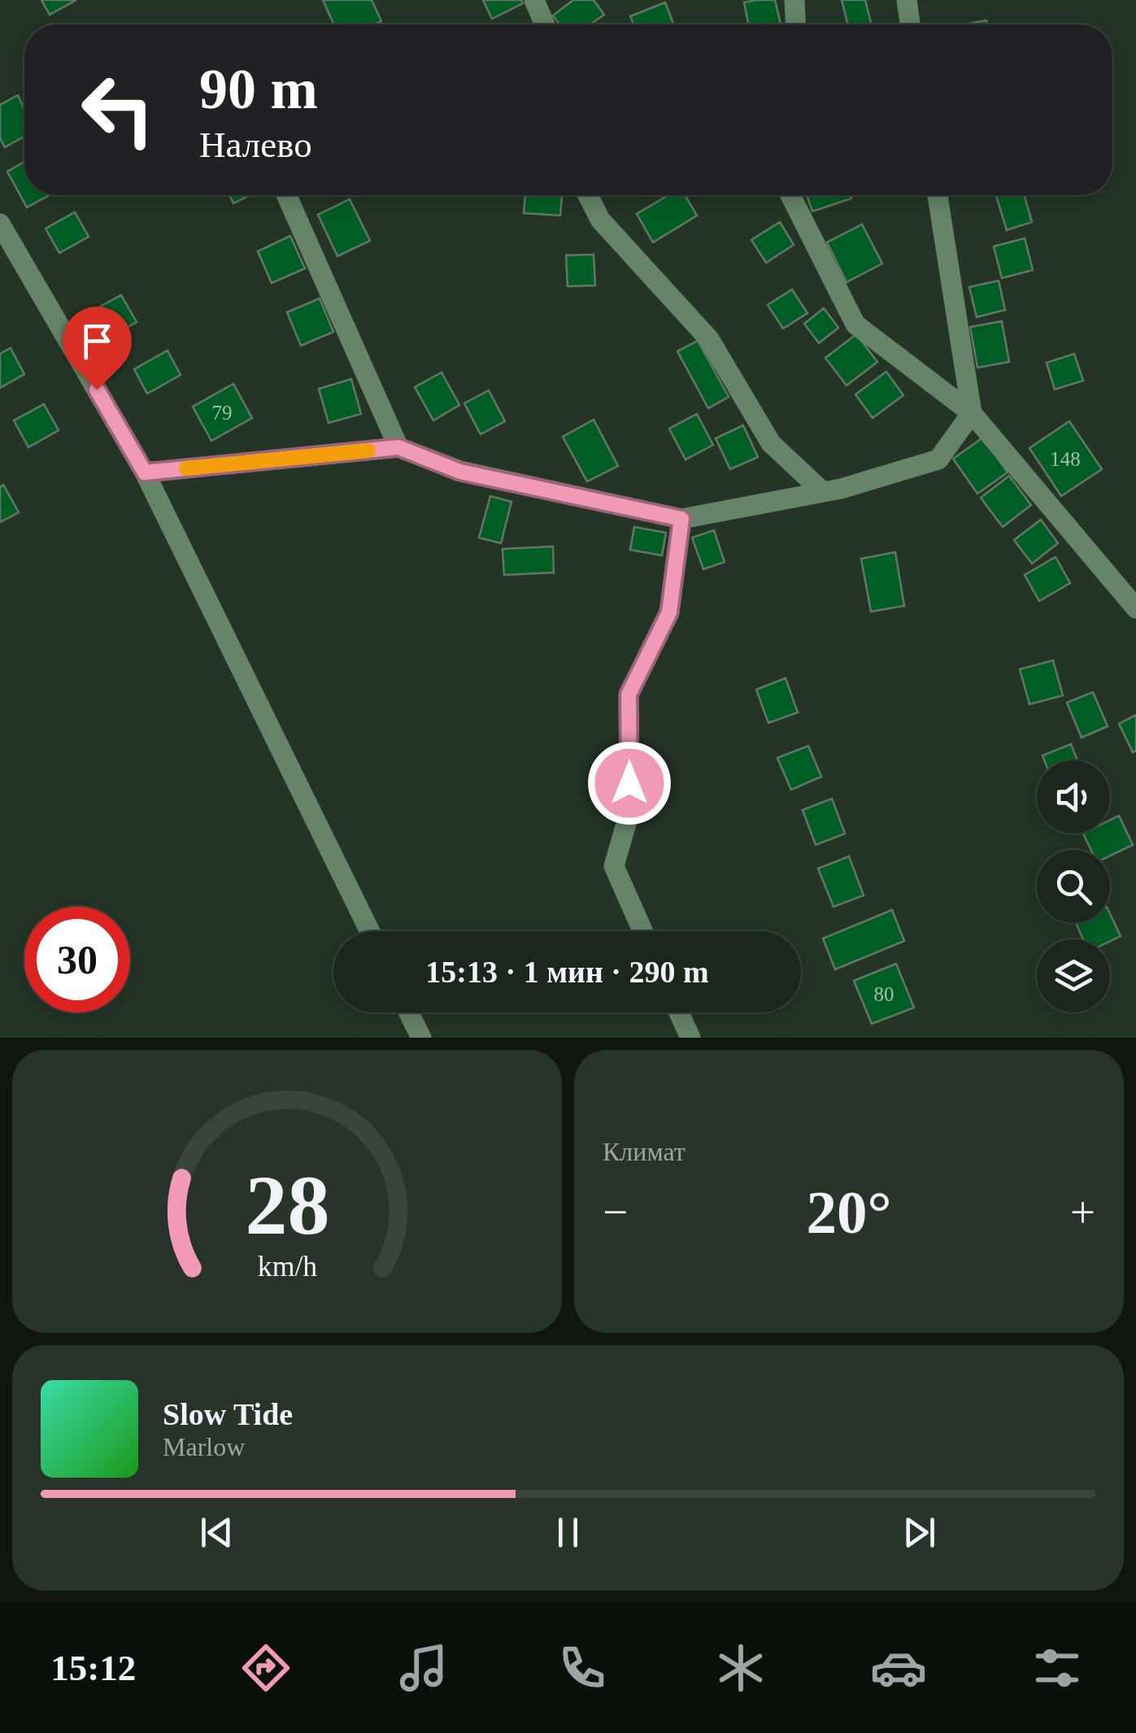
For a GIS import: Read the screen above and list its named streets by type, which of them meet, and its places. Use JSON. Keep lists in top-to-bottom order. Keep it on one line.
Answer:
{"house_numbers":["79","148","80"],"page":{"turn":["90 m","Налево"],"limit":"30","trip":"15:13 · 1 мин · 290 m","tile":"Климат","heat":["−","20°","+"],"song":["Slow Tide","Marlow"],"tabs":"15:12","gauge":["28","km/h"]}}
